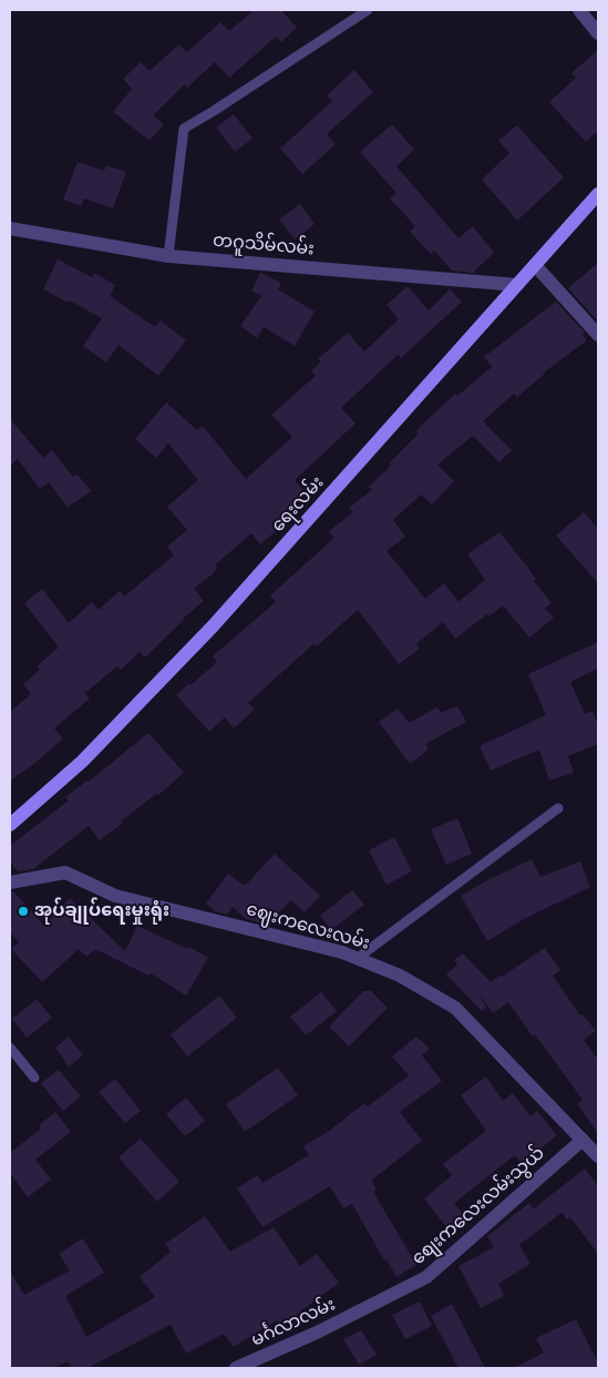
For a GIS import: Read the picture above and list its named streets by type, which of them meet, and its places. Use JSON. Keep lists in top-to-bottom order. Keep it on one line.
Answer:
{"streets":{"street":["တဂူသိမ်လမ်း","ရေးလမ်း","ဈေးကလေးလမ်း","စျေးကလေးလမ်းသွယ်","မင်္ဂလာလမ်း"]},"crossings":[["တဂူသိမ်လမ်း","ရေးလမ်း"],["ဈေးကလေးလမ်း","စျေးကလေးလမ်းသွယ်"],["စျေးကလေးလမ်းသွယ်","မင်္ဂလာလမ်း"]],"places":["အုပ်ချုပ်ရေးမှုးရုံး"]}
